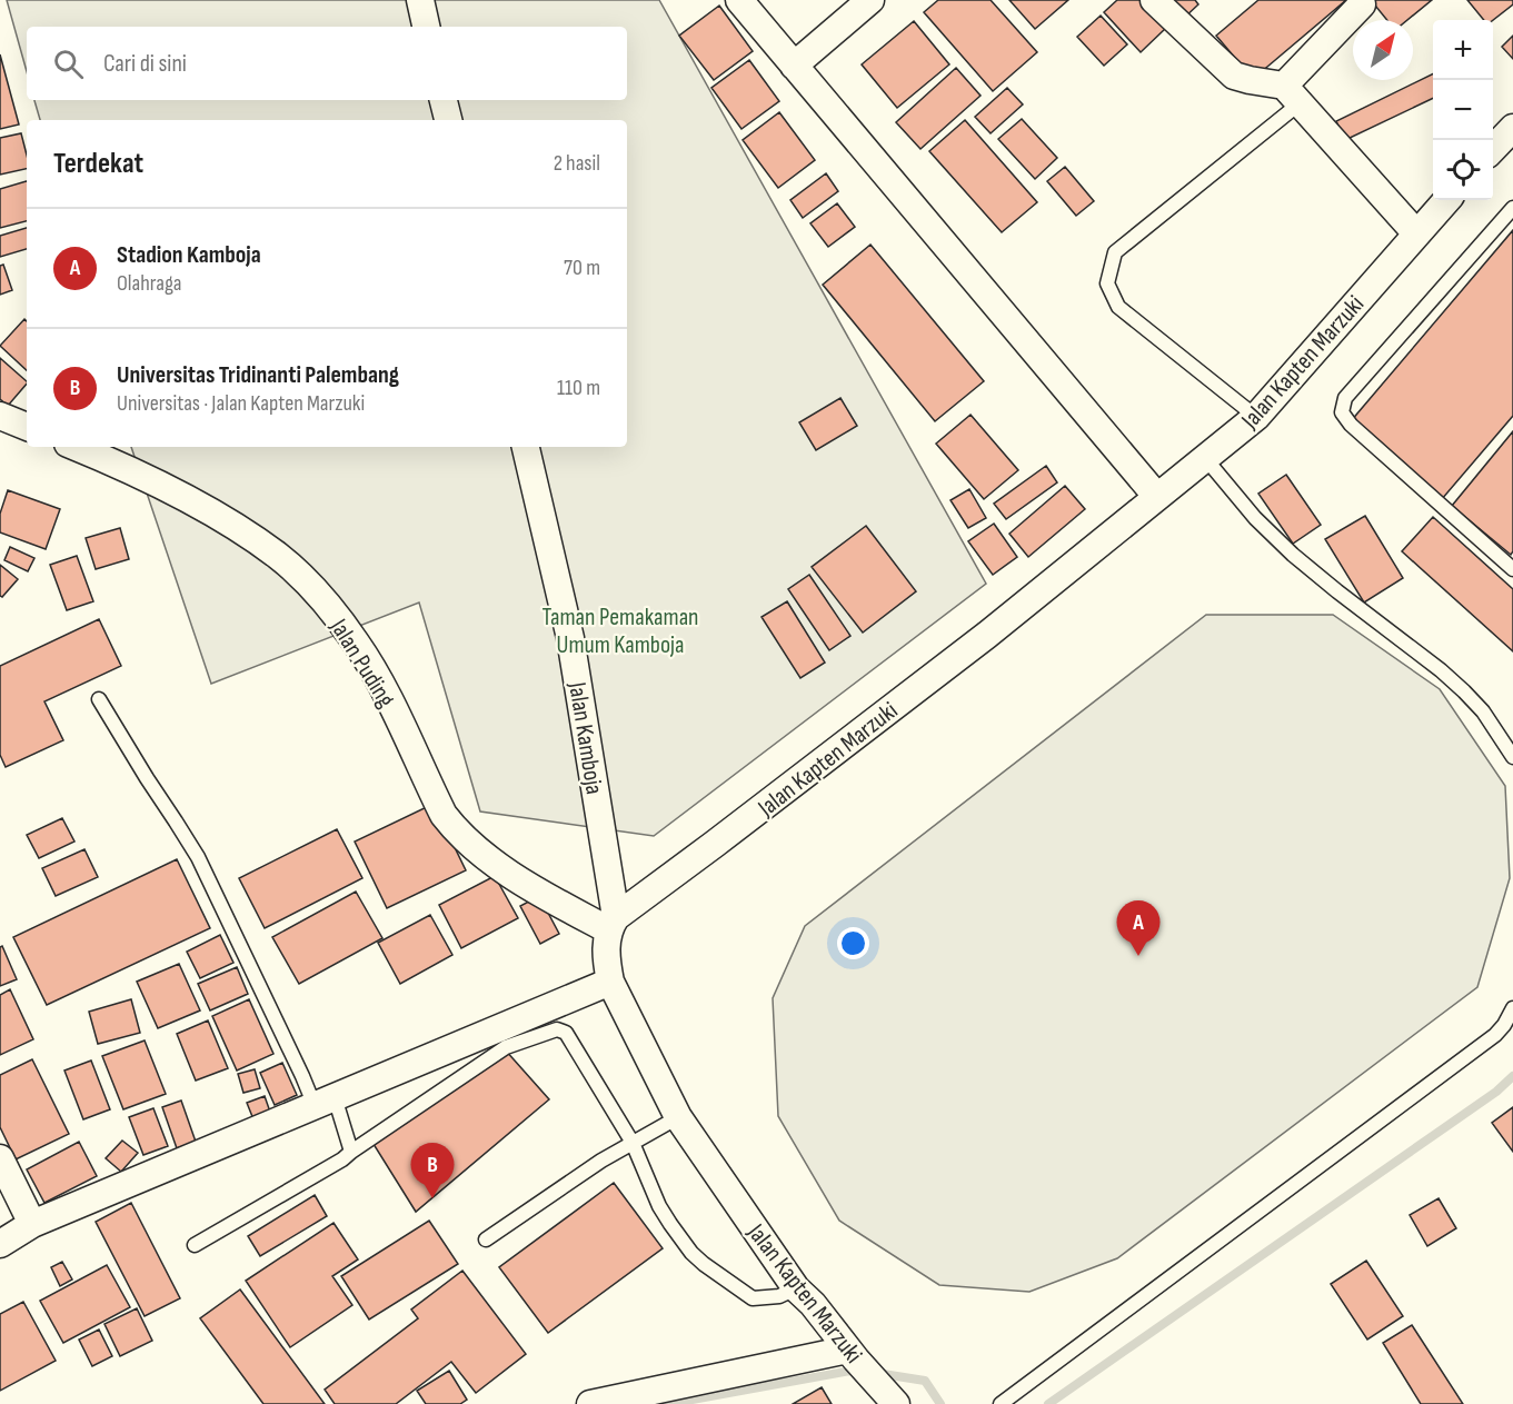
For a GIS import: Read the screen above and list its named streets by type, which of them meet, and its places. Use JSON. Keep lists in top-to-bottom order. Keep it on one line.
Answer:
{"streets":{"street":["Jalan Kapten Marzuki","Jalan Puding","Jalan Kamboja"]},"crossings":[["Jalan Kapten Marzuki","Jalan Puding"],["Jalan Kapten Marzuki","Jalan Kamboja"],["Jalan Puding","Jalan Kamboja"]],"parks":["Taman Pemakaman Umum Kamboja"],"north":"top right","page":{"map_buttons":["+","−"],"search":"Cari di sini","heading":["Terdekat","2 hasil"],"list":[{"mark":"A","name":"Stadion Kamboja","note":"Olahraga","value":"70 m"},{"mark":"B","name":"Universitas Tridinanti Palembang","note":"Universitas · Jalan Kapten Marzuki","value":"110 m"}],"pins":["A","B"]}}
